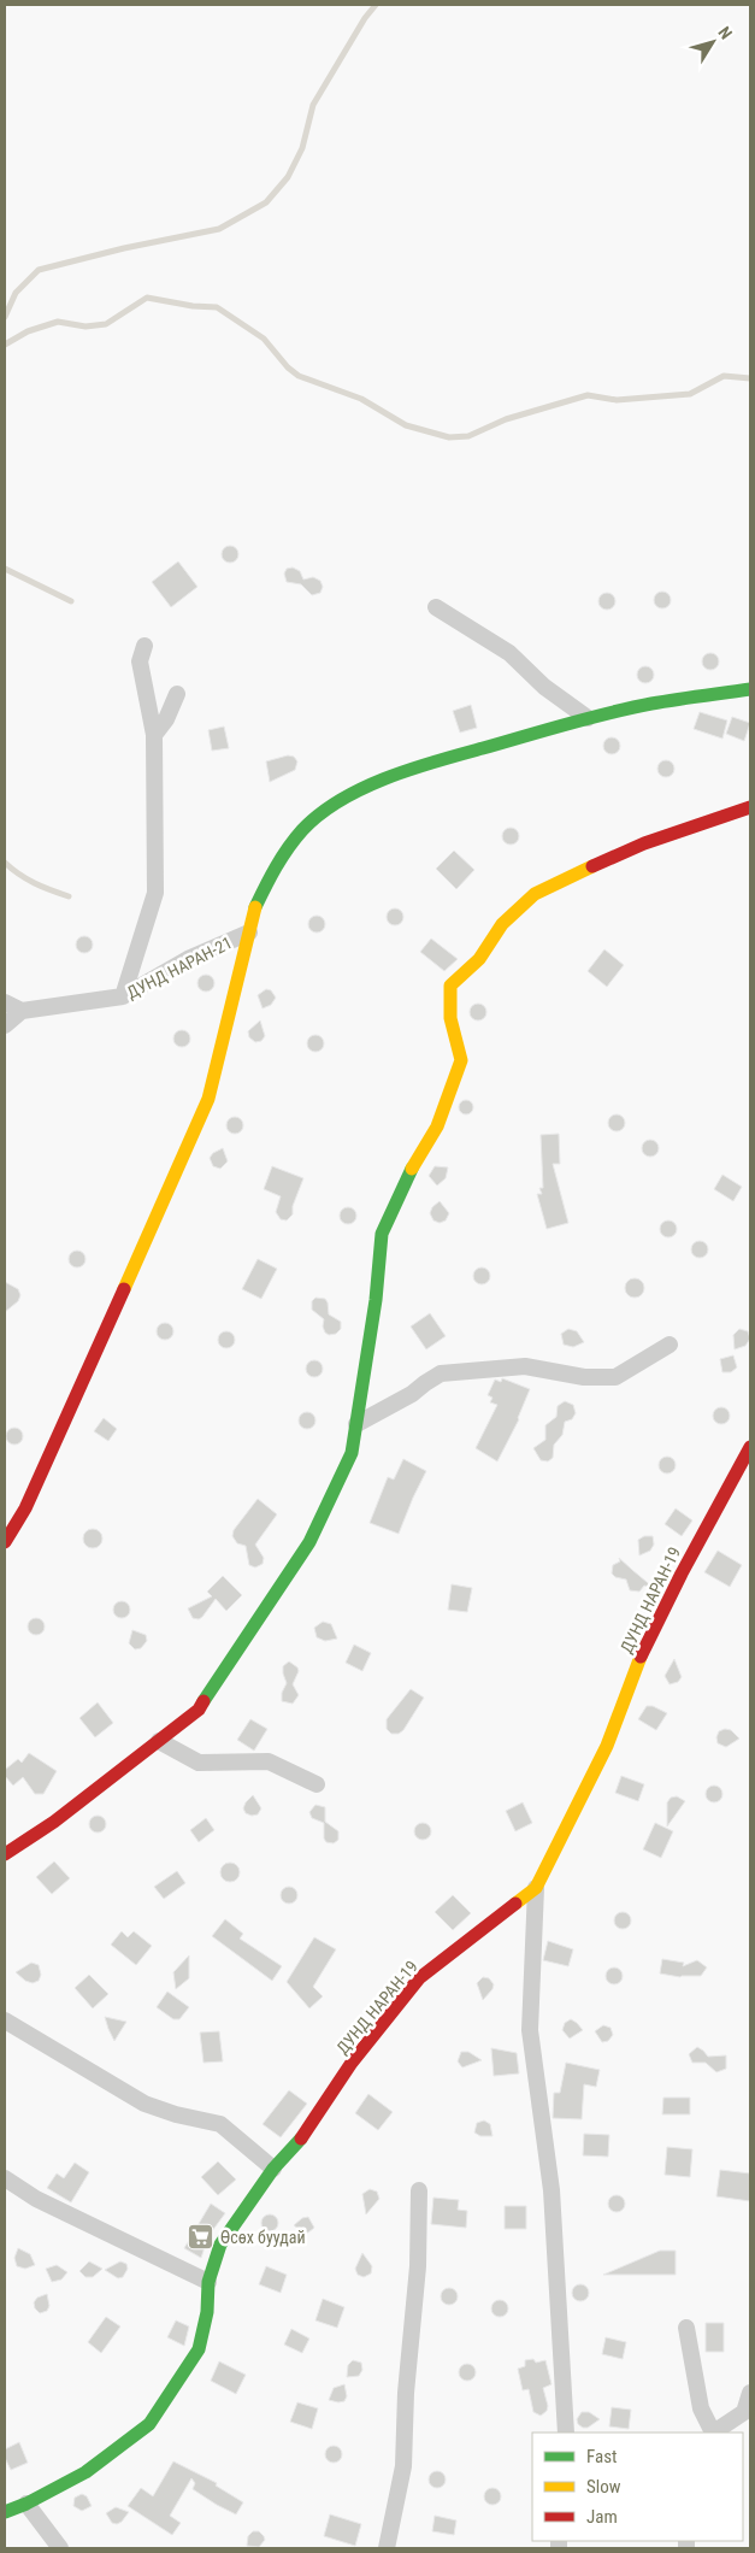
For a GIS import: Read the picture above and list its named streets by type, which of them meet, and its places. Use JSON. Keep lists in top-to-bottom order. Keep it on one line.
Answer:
{"streets":{"street":["ДУНД НАРАН-21","ДУНД НАРАН-19"]},"places":{"supermarket":["Өсөх буудай"]},"legend":["Fast","Slow","Jam"],"north":"top right"}
